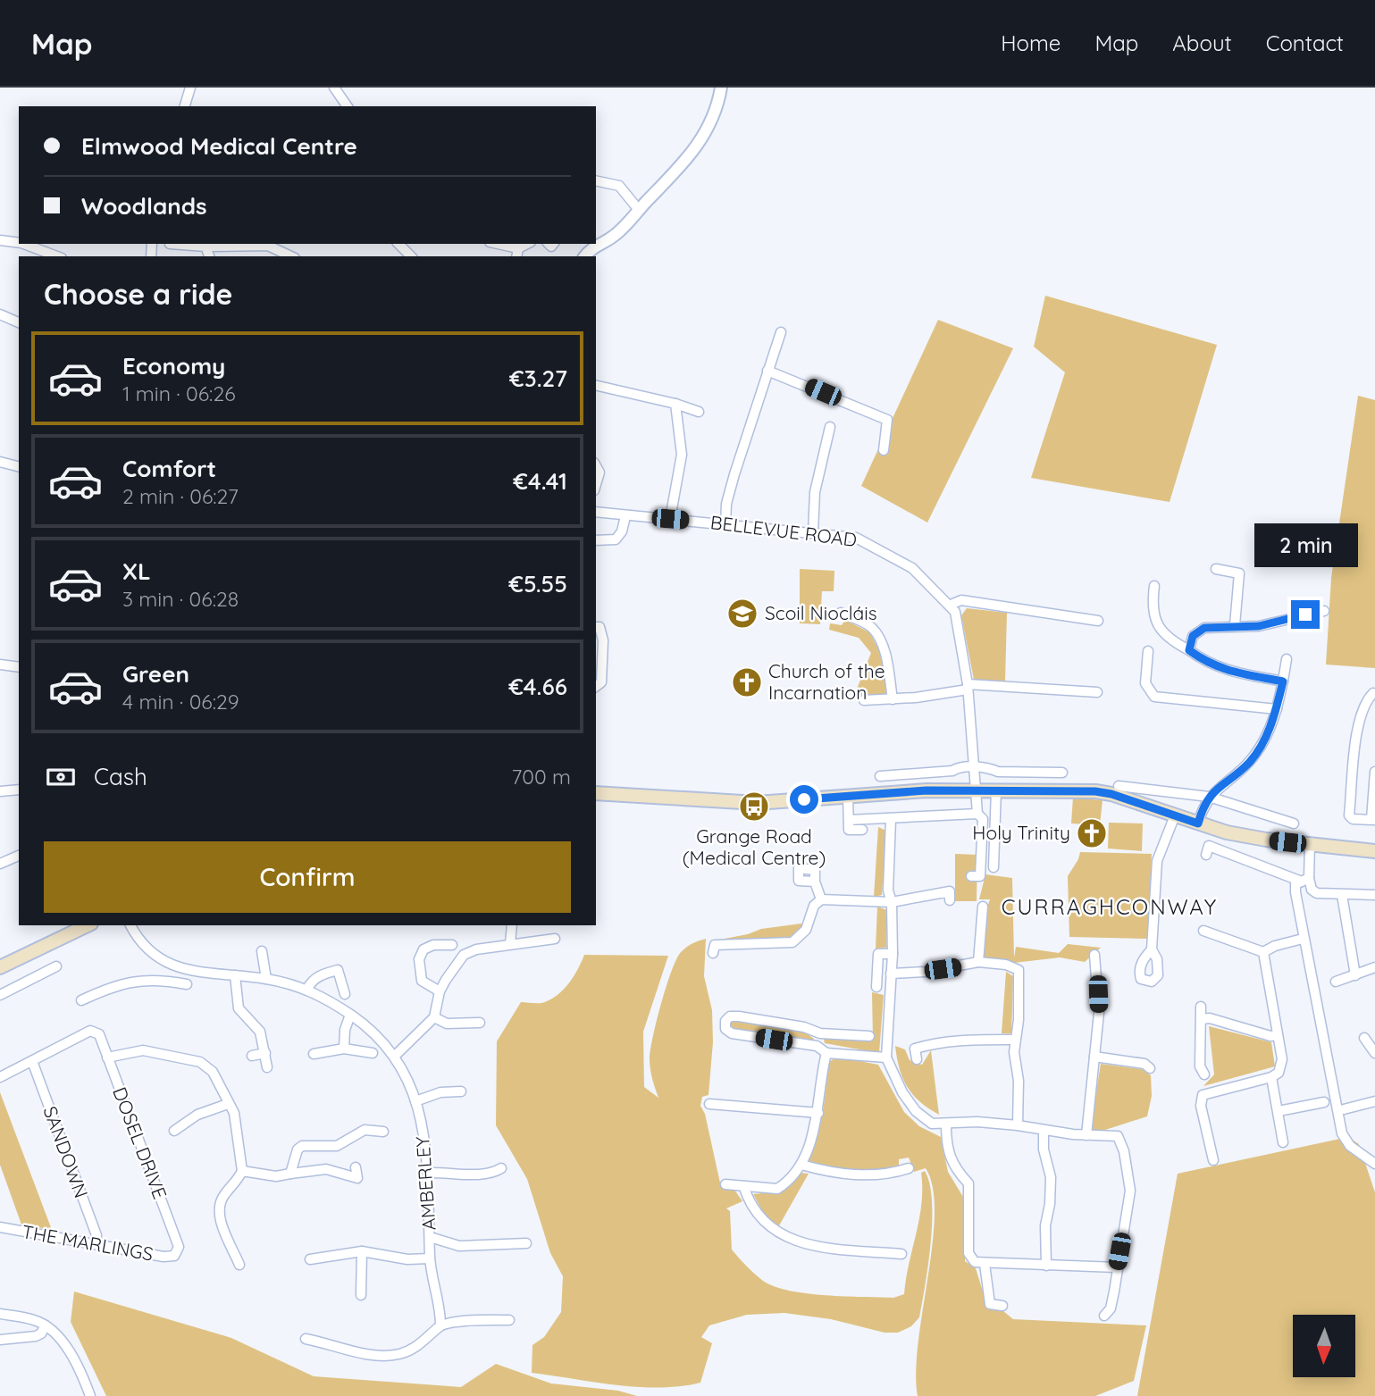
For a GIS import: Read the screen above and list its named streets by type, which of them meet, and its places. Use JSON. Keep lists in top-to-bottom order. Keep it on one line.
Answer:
{"streets":{"street":["BELLEVUE ROAD","DOSEL DRIVE","SANDOWN","AMBERLEY","THE MARLINGS"]},"crossings":[["DOSEL DRIVE","SANDOWN"],["DOSEL DRIVE","THE MARLINGS"],["SANDOWN","THE MARLINGS"]],"districts":["CURRAGHCONWAY"],"places":{"school or university":["Scoil Niocláis"],"church":["Church of the Incarnation","Holy Trinity"],"bus stop":["Grange Road (Medical Centre)"]},"north":"bottom","page":{"header":"Map","nav":["Home","Map","About","Contact"],"banner":["Elmwood Medical Centre","Woodlands"],"heading":"Choose a ride","list":[{"name":"Economy","note":"1 min · 06:26","value":"€3.27"},{"name":"Comfort","note":"2 min · 06:27","value":"€4.41"},{"name":"XL","note":"3 min · 06:28","value":"€5.55"},{"name":"Green","note":"4 min · 06:29","value":"€4.66"}],"bubble":"2 min","pay":["Cash","700 m"],"buttons":"Confirm"}}
